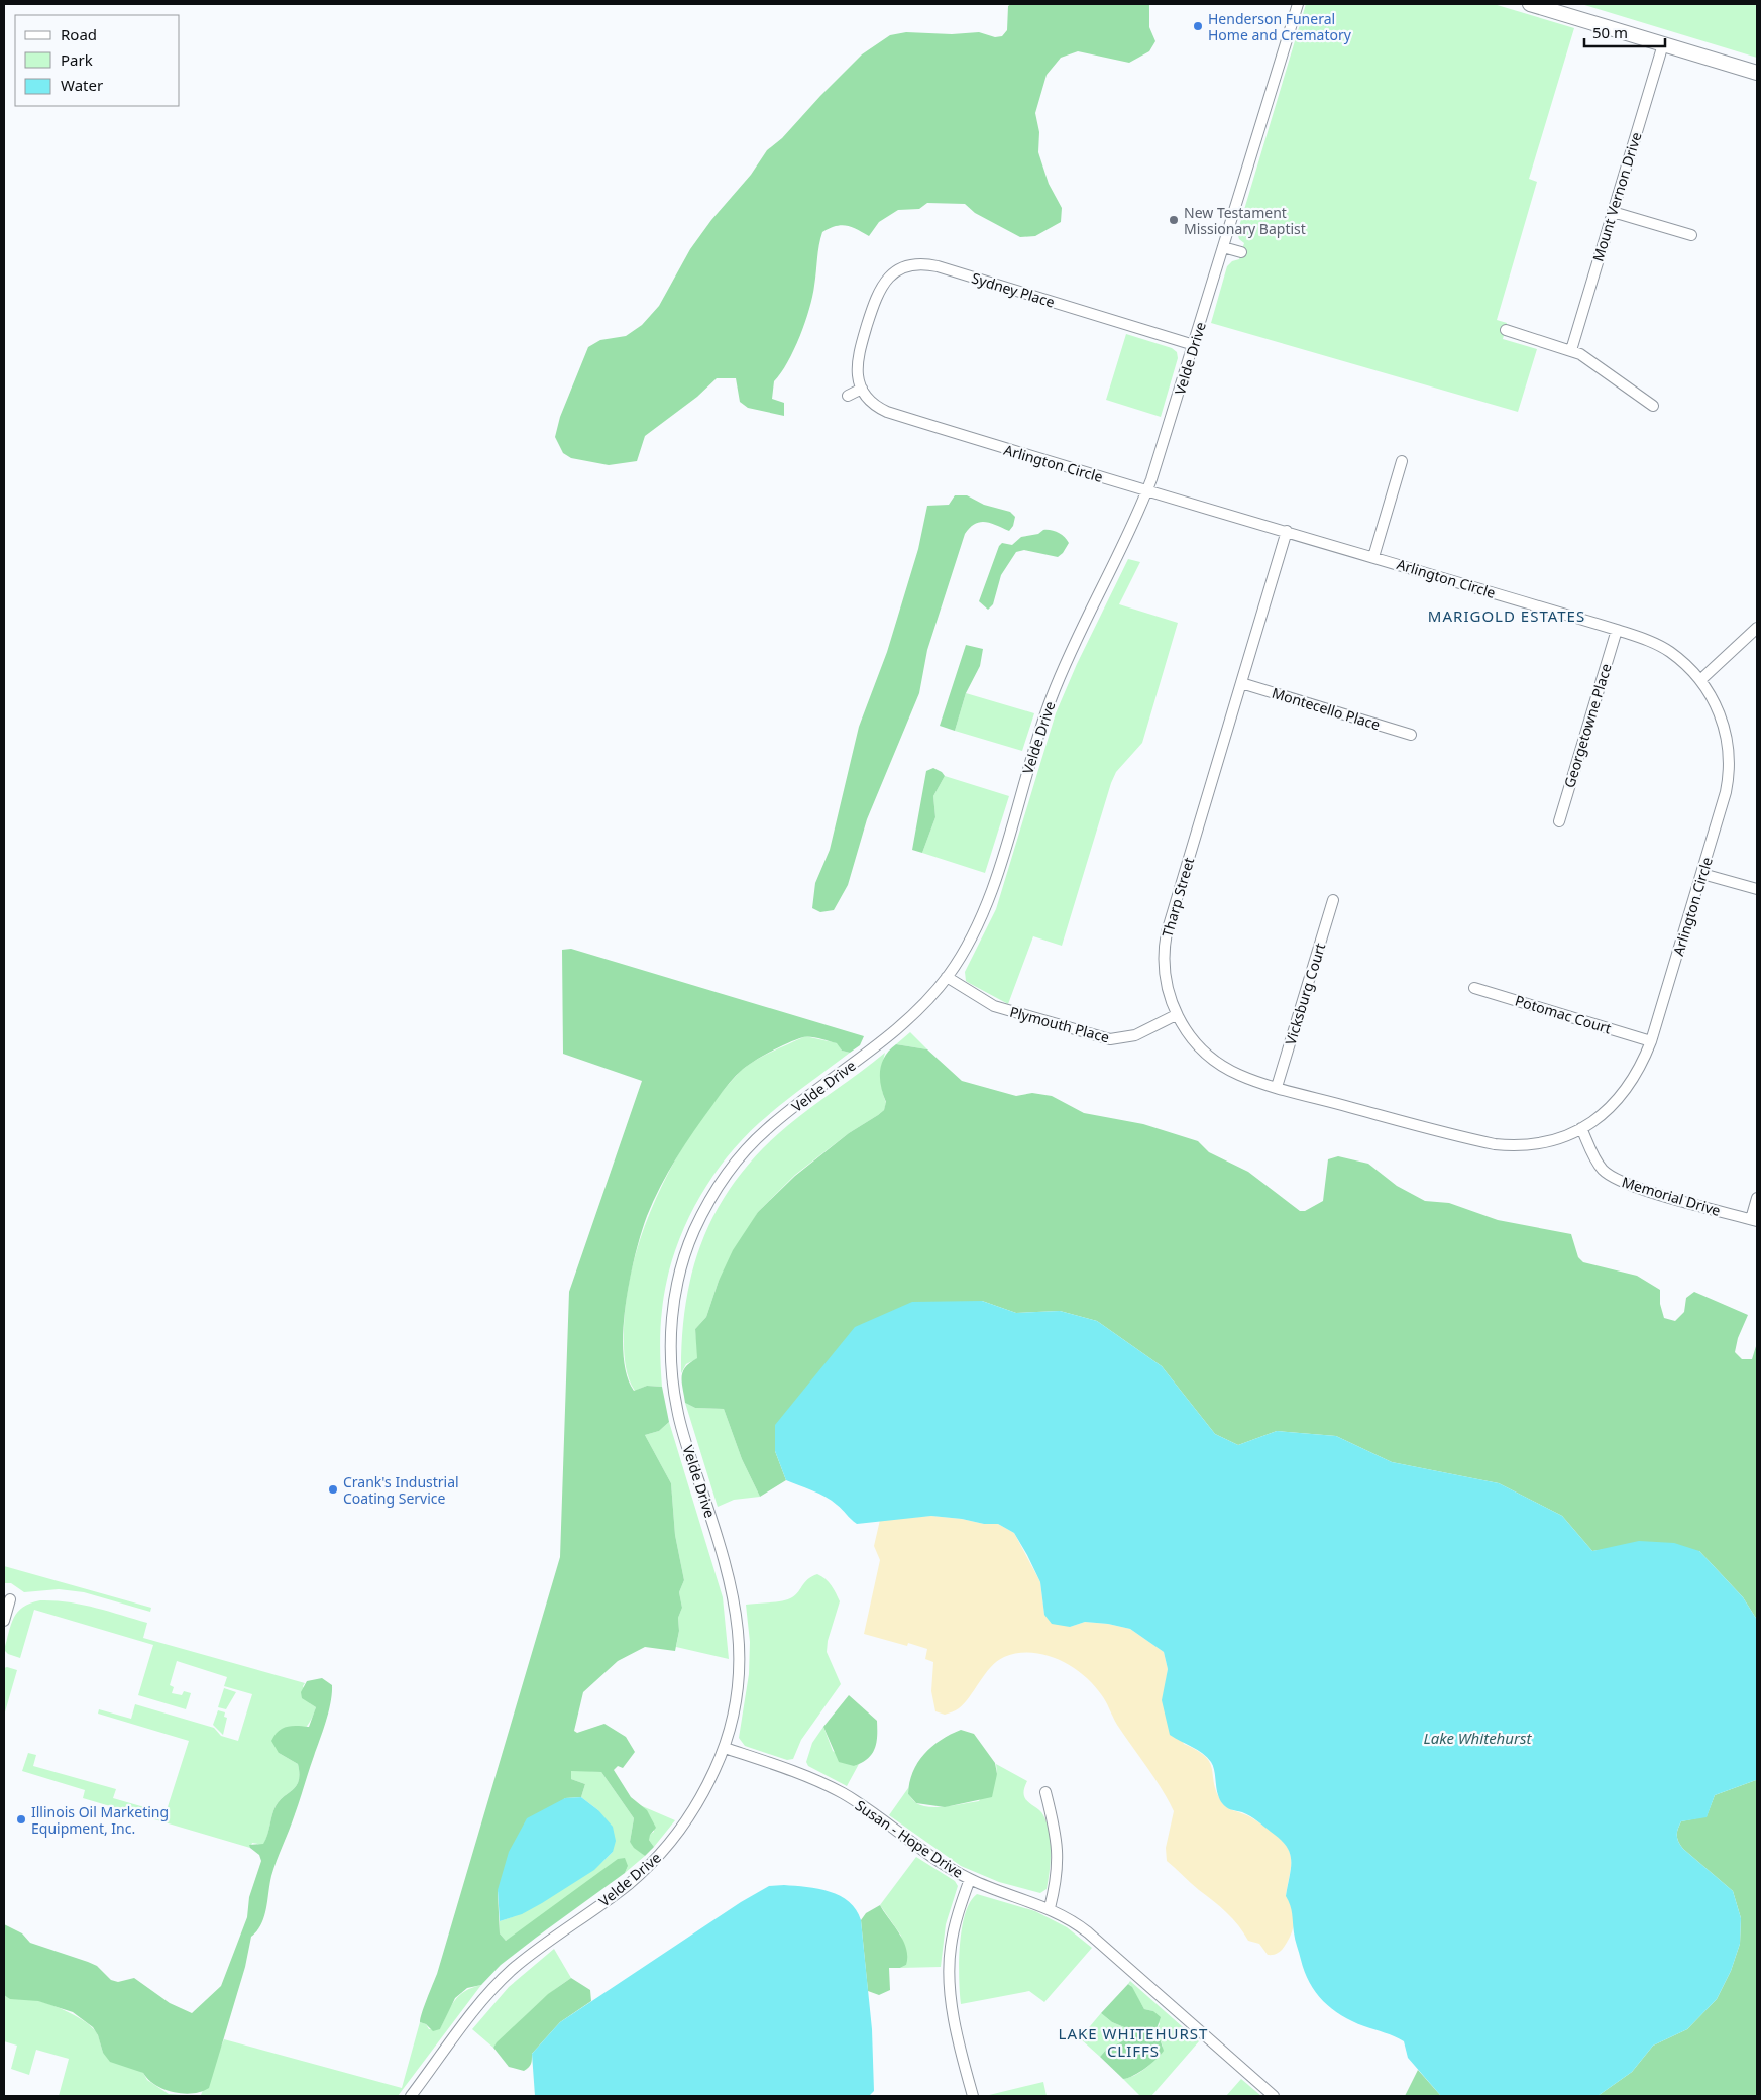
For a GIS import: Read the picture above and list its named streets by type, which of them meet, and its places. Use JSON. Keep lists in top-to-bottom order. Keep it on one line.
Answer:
{"streets":{"street":["Mount Vernon Drive","Sydney Place","Velde Drive","Arlington Circle","Montecello Place","Georgetowne Place","Tharp Street","Vicksburg Court","Potomac Court","Plymouth Place","Memorial Drive","Susan - Hope Drive"]},"crossings":[["Sydney Place","Velde Drive"],["Sydney Place","Arlington Circle"],["Velde Drive","Arlington Circle"],["Velde Drive","Plymouth Place"],["Velde Drive","Susan - Hope Drive"],["Arlington Circle","Georgetowne Place"],["Arlington Circle","Tharp Street"],["Arlington Circle","Potomac Court"],["Arlington Circle","Memorial Drive"],["Montecello Place","Tharp Street"],["Tharp Street","Vicksburg Court"],["Tharp Street","Plymouth Place"],["Tharp Street","Memorial Drive"]],"districts":["MARIGOLD ESTATES","LAKE WHITEHURST CLIFFS"],"water":["Lake Whitehurst"],"places":["Henderson Funeral Home and Crematory","New Testament Missionary Baptist","Crank's Industrial Coating Service","Illinois Oil Marketing Equipment, Inc."],"legend":["Road","Park","Water"],"scale_bar":"50 m"}
